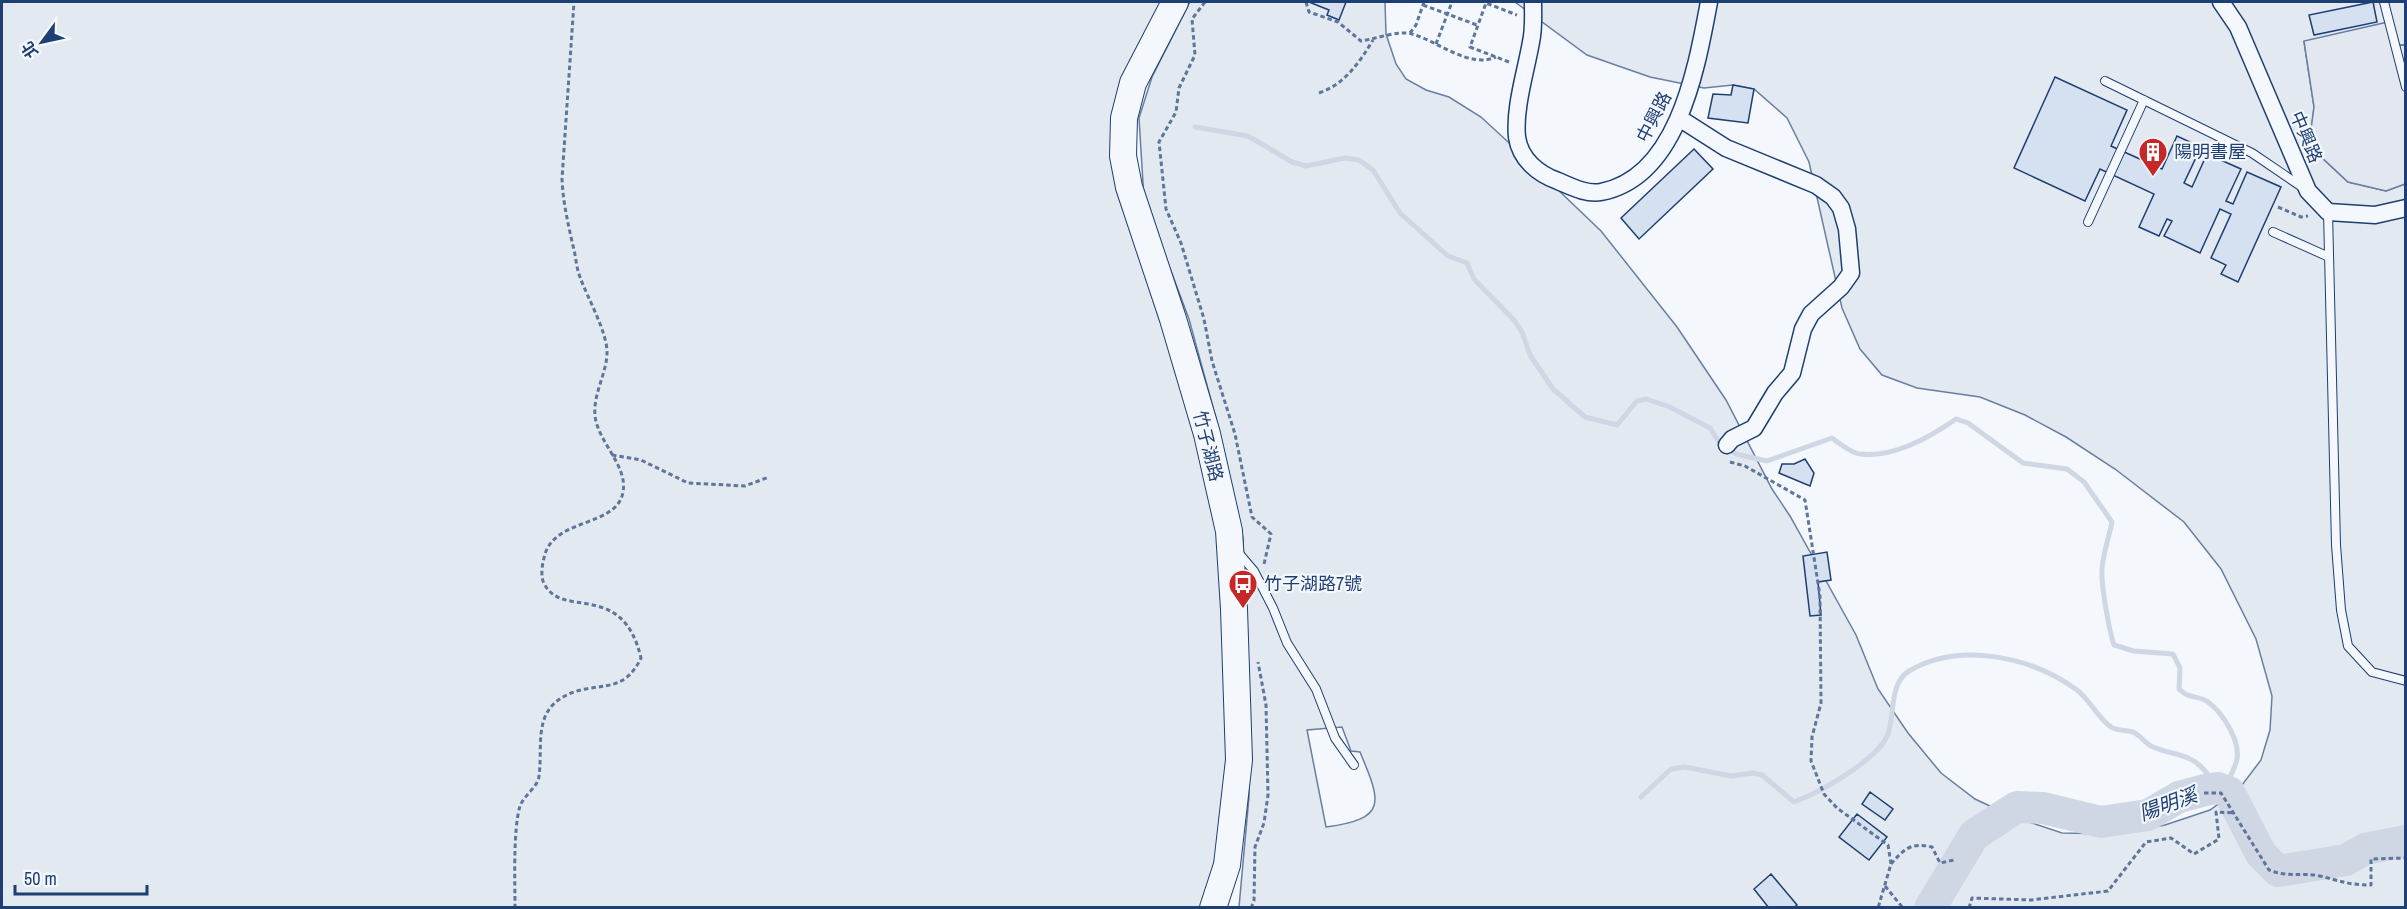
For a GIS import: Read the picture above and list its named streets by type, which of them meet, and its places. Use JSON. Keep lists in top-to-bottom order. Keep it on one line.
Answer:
{"streets":{"main road":["竹子湖路"],"street":["中興路"]},"water":["陽明溪"],"places":{"building":["陽明書屋"],"bus stop":["竹子湖路7號"]},"scale_bar":"50 m","north":"bottom left"}
